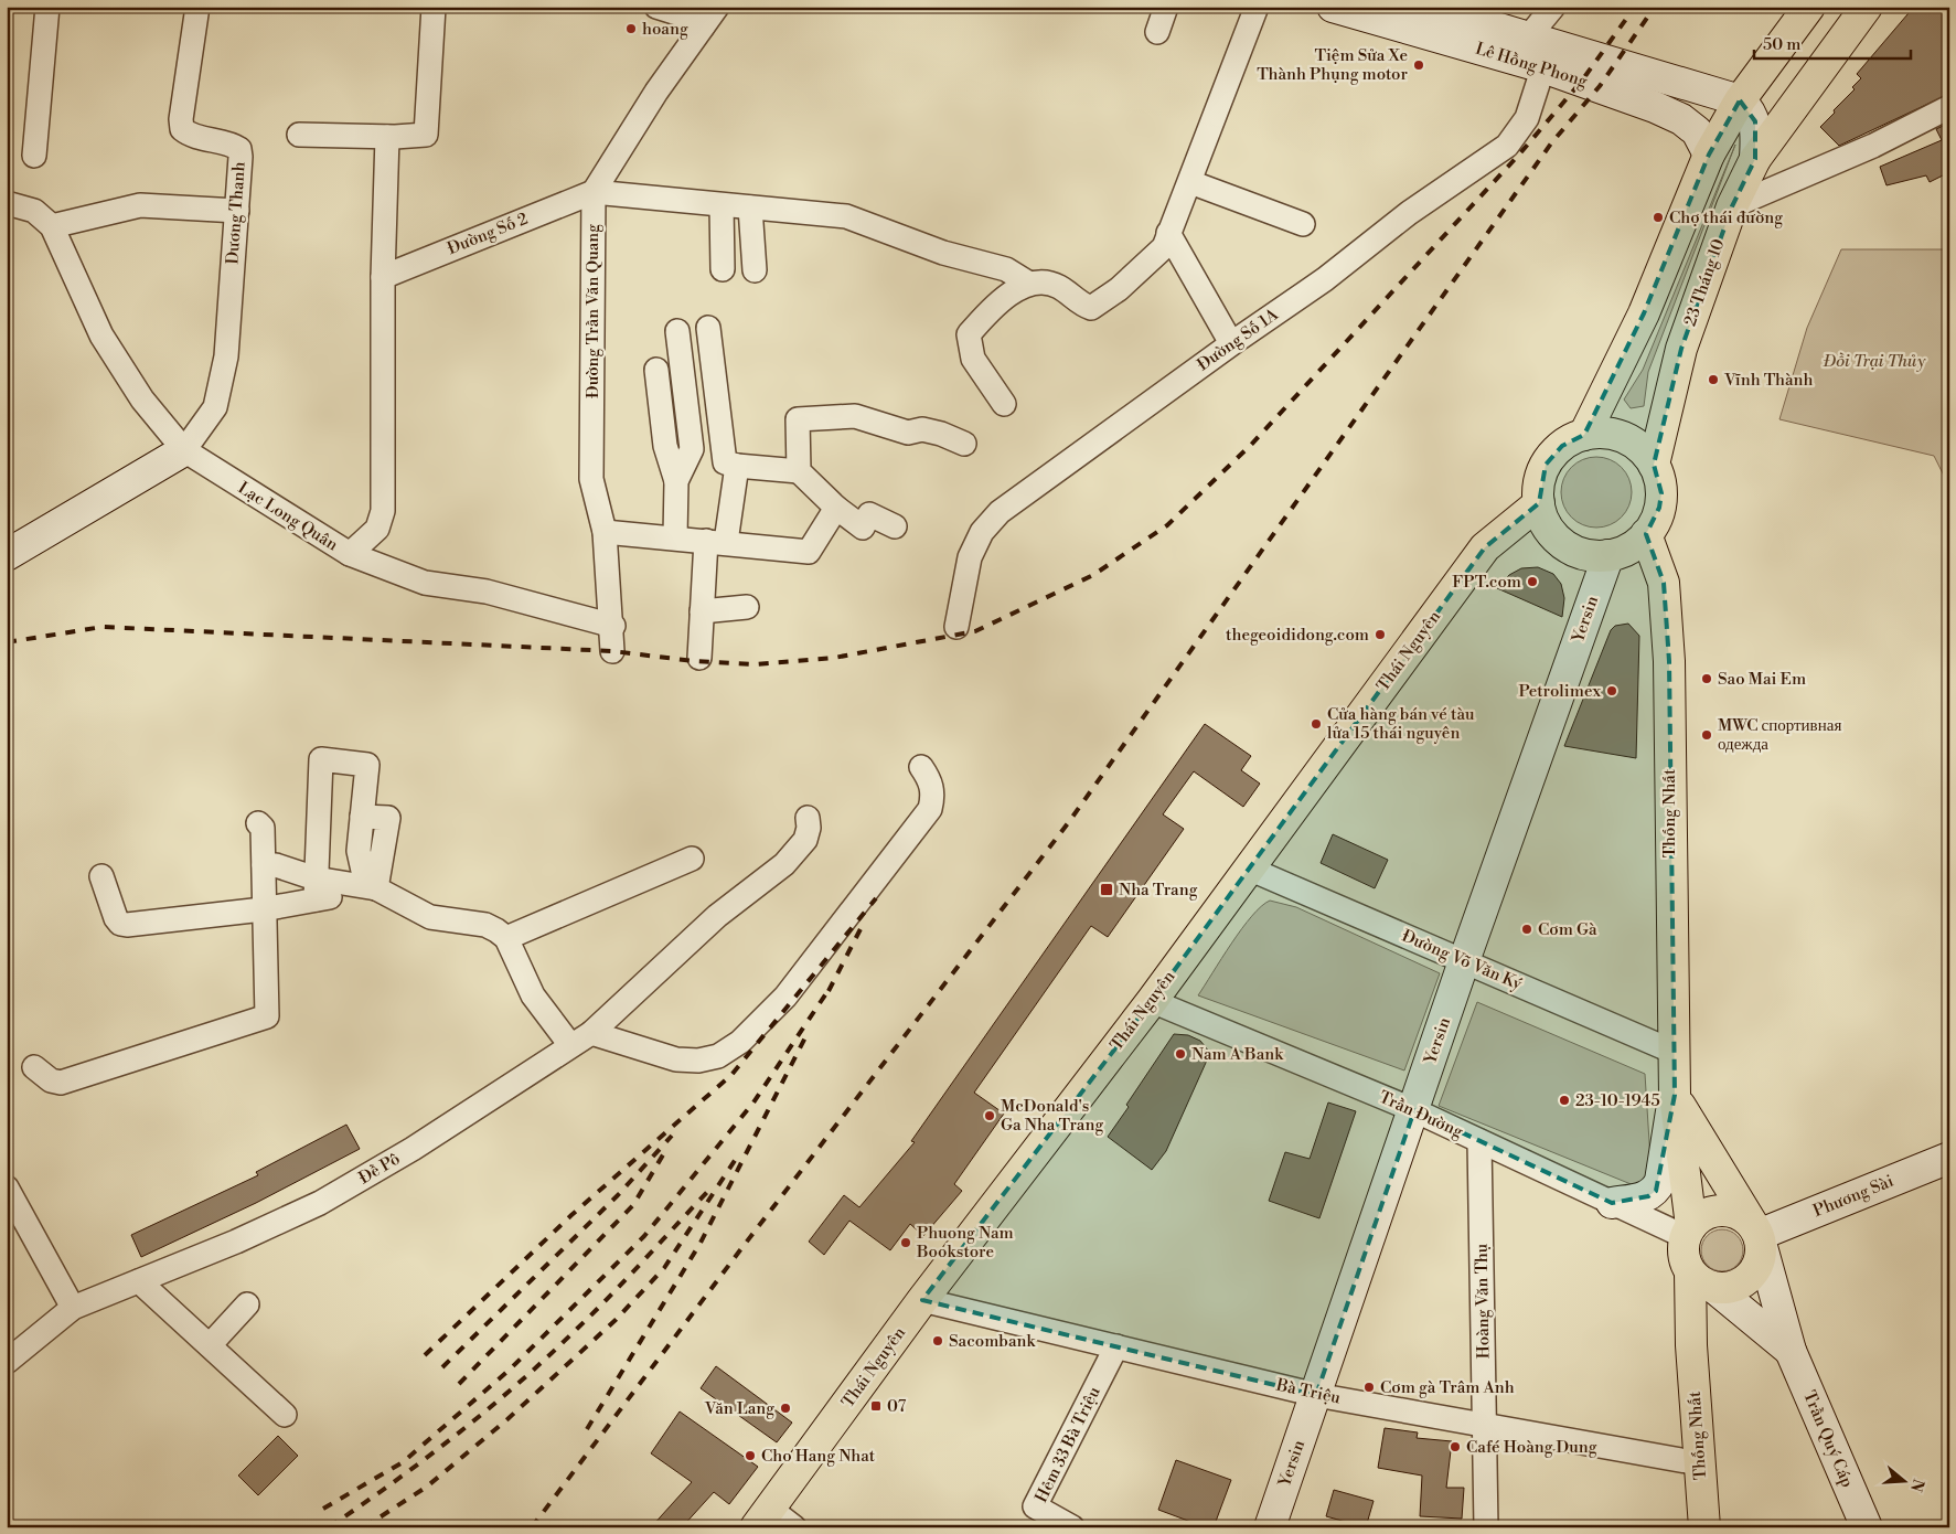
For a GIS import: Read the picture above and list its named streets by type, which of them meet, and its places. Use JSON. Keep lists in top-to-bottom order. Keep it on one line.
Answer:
{"streets":{"main road":["23 Tháng 10","Thái Nguyên","Thống Nhất"],"street":["Lê Hồng Phong","Dương Thanh","Đường Số 2","Đường Trần Văn Quang","Đường Số 1A","Lạc Long Quân","Yersin","Đường Võ Văn Ký","Trần Đường","Đề Pô","Phương Sài","Hoàng Văn Thụ","Bà Triệu","Trần Quý Cáp","Hẻm 33 Bà Triệu"]},"crossings":[["Lê Hồng Phong","Đường Số 1A"],["Dương Thanh","Lạc Long Quân"],["Đường Số 2","Đường Trần Văn Quang"],["Đường Số 2","Lạc Long Quân"],["23 Tháng 10","Yersin"],["23 Tháng 10","Thái Nguyên"],["23 Tháng 10","Thống Nhất"],["Yersin","Thái Nguyên"],["Yersin","Thống Nhất"],["Yersin","Đường Võ Văn Ký"],["Yersin","Trần Đường"],["Yersin","Bà Triệu"],["Thái Nguyên","Thống Nhất"],["Thái Nguyên","Đường Võ Văn Ký"],["Thái Nguyên","Trần Đường"],["Thái Nguyên","Bà Triệu"],["Thống Nhất","Đường Võ Văn Ký"],["Thống Nhất","Trần Đường"],["Thống Nhất","Phương Sài"],["Thống Nhất","Bà Triệu"],["Thống Nhất","Trần Quý Cáp"],["Trần Đường","Phương Sài"],["Trần Đường","Hoàng Văn Thụ"],["Trần Đường","Trần Quý Cáp"],["Phương Sài","Trần Quý Cáp"],["Hoàng Văn Thụ","Bà Triệu"],["Bà Triệu","Hẻm 33 Bà Triệu"]],"parks":["Đồi Trại Thủy"],"places":{"other":["hoang","Tiệm Sửa Xe Thành Phụng motor","Chợ thái đường","Vĩnh Thành","FPT.com","thegeoididong.com","Sao Mai Em","Petrolimex","Cửa hàng bán vé tàu lửa 15 thái nguyên","MWC спортивная одежда","Cơm Gà","Nam A Bank","23-10-1945","McDonald's Ga Nha Trang","Phuong Nam Bookstore","Sacombank","Cơm gà Trâm Anh","Văn Lang","Café Hoàng Dung","Cho Hang Nhat"],"transit":["Nha Trang","07"]},"scale_bar":"50 m","north":"right"}
